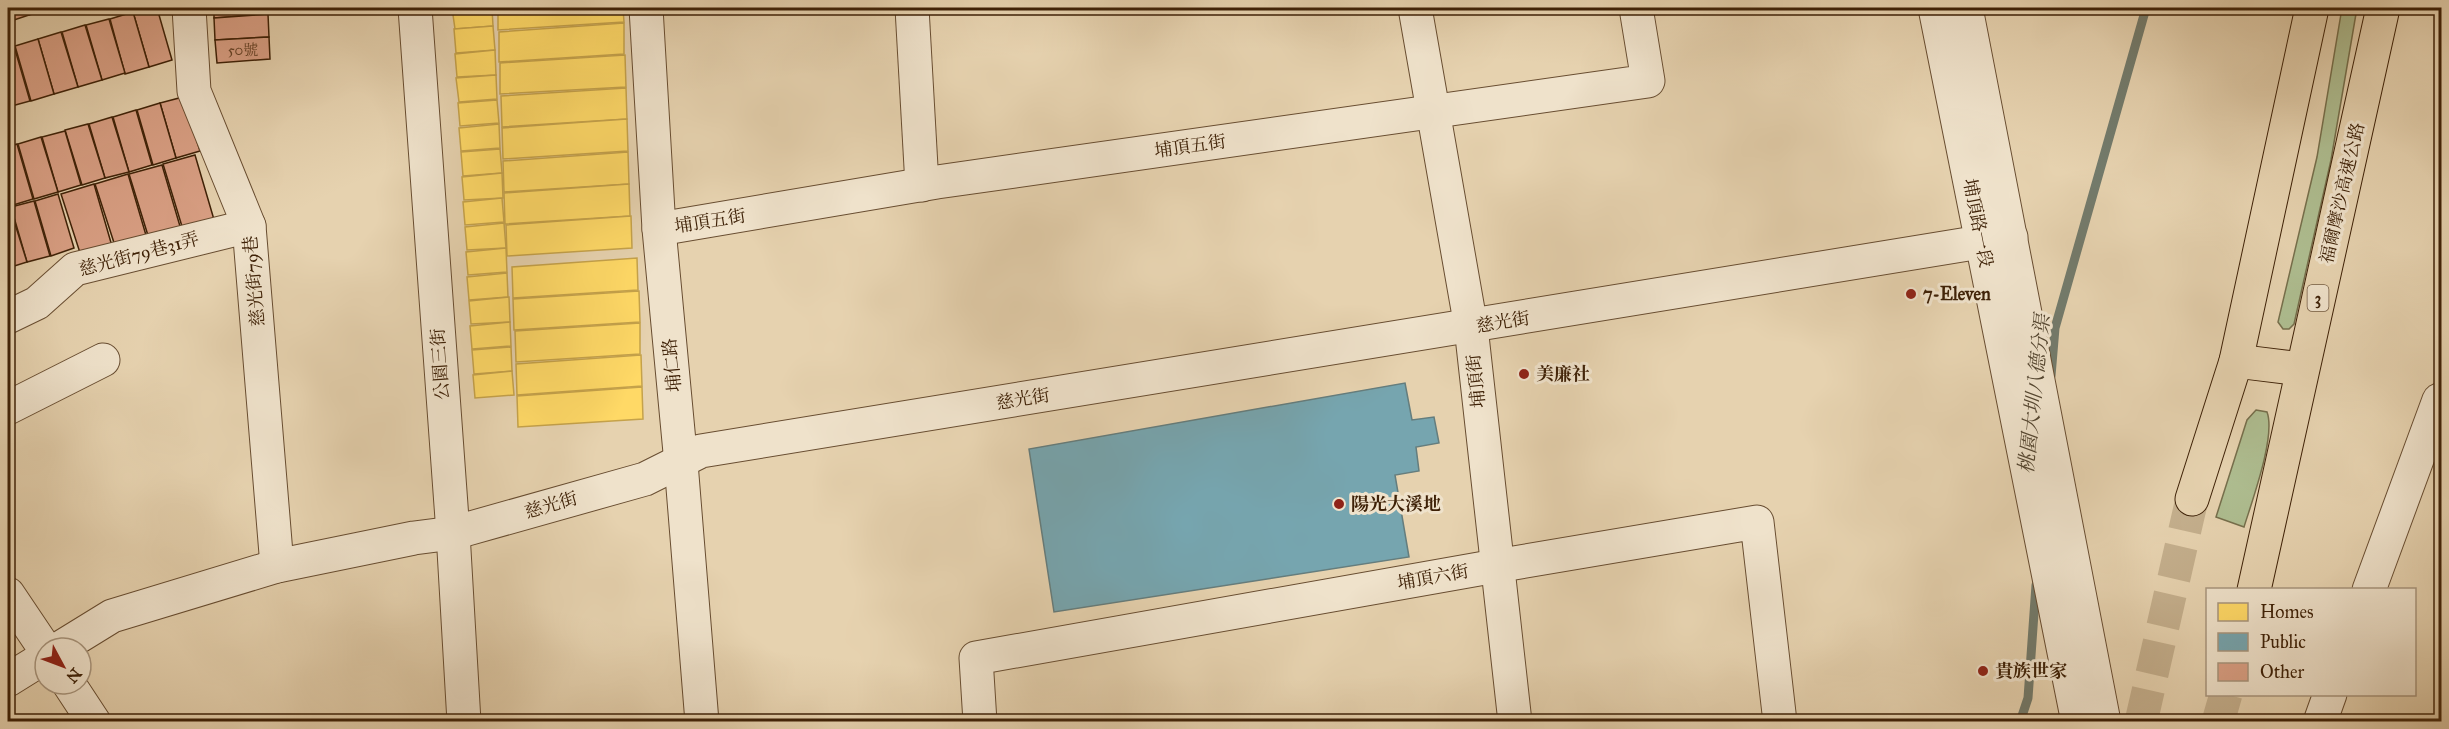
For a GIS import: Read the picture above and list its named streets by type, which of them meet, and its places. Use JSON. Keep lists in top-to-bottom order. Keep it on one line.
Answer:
{"streets":{"highway":["福爾摩沙高速公路","3"],"street":["埔頂五街","埔頂路一段","慈光街79巷31弄","慈光街79巷","慈光街","公園三街","埔仁路","埔頂街","埔頂六街"]},"crossings":[["埔頂五街","埔仁路"],["埔頂五街","埔頂街"],["埔頂路一段","慈光街"],["慈光街79巷31弄","慈光街79巷"],["慈光街79巷","慈光街"],["慈光街","公園三街"],["慈光街","埔仁路"],["慈光街","埔頂街"],["埔頂街","埔頂六街"]],"water":["桃園大圳八德分渠"],"places":["7-Eleven","美廉社","陽光大溪地","貴族世家"],"house_numbers":["50號"],"legend":["Homes","Public","Other"],"north":"bottom right"}
